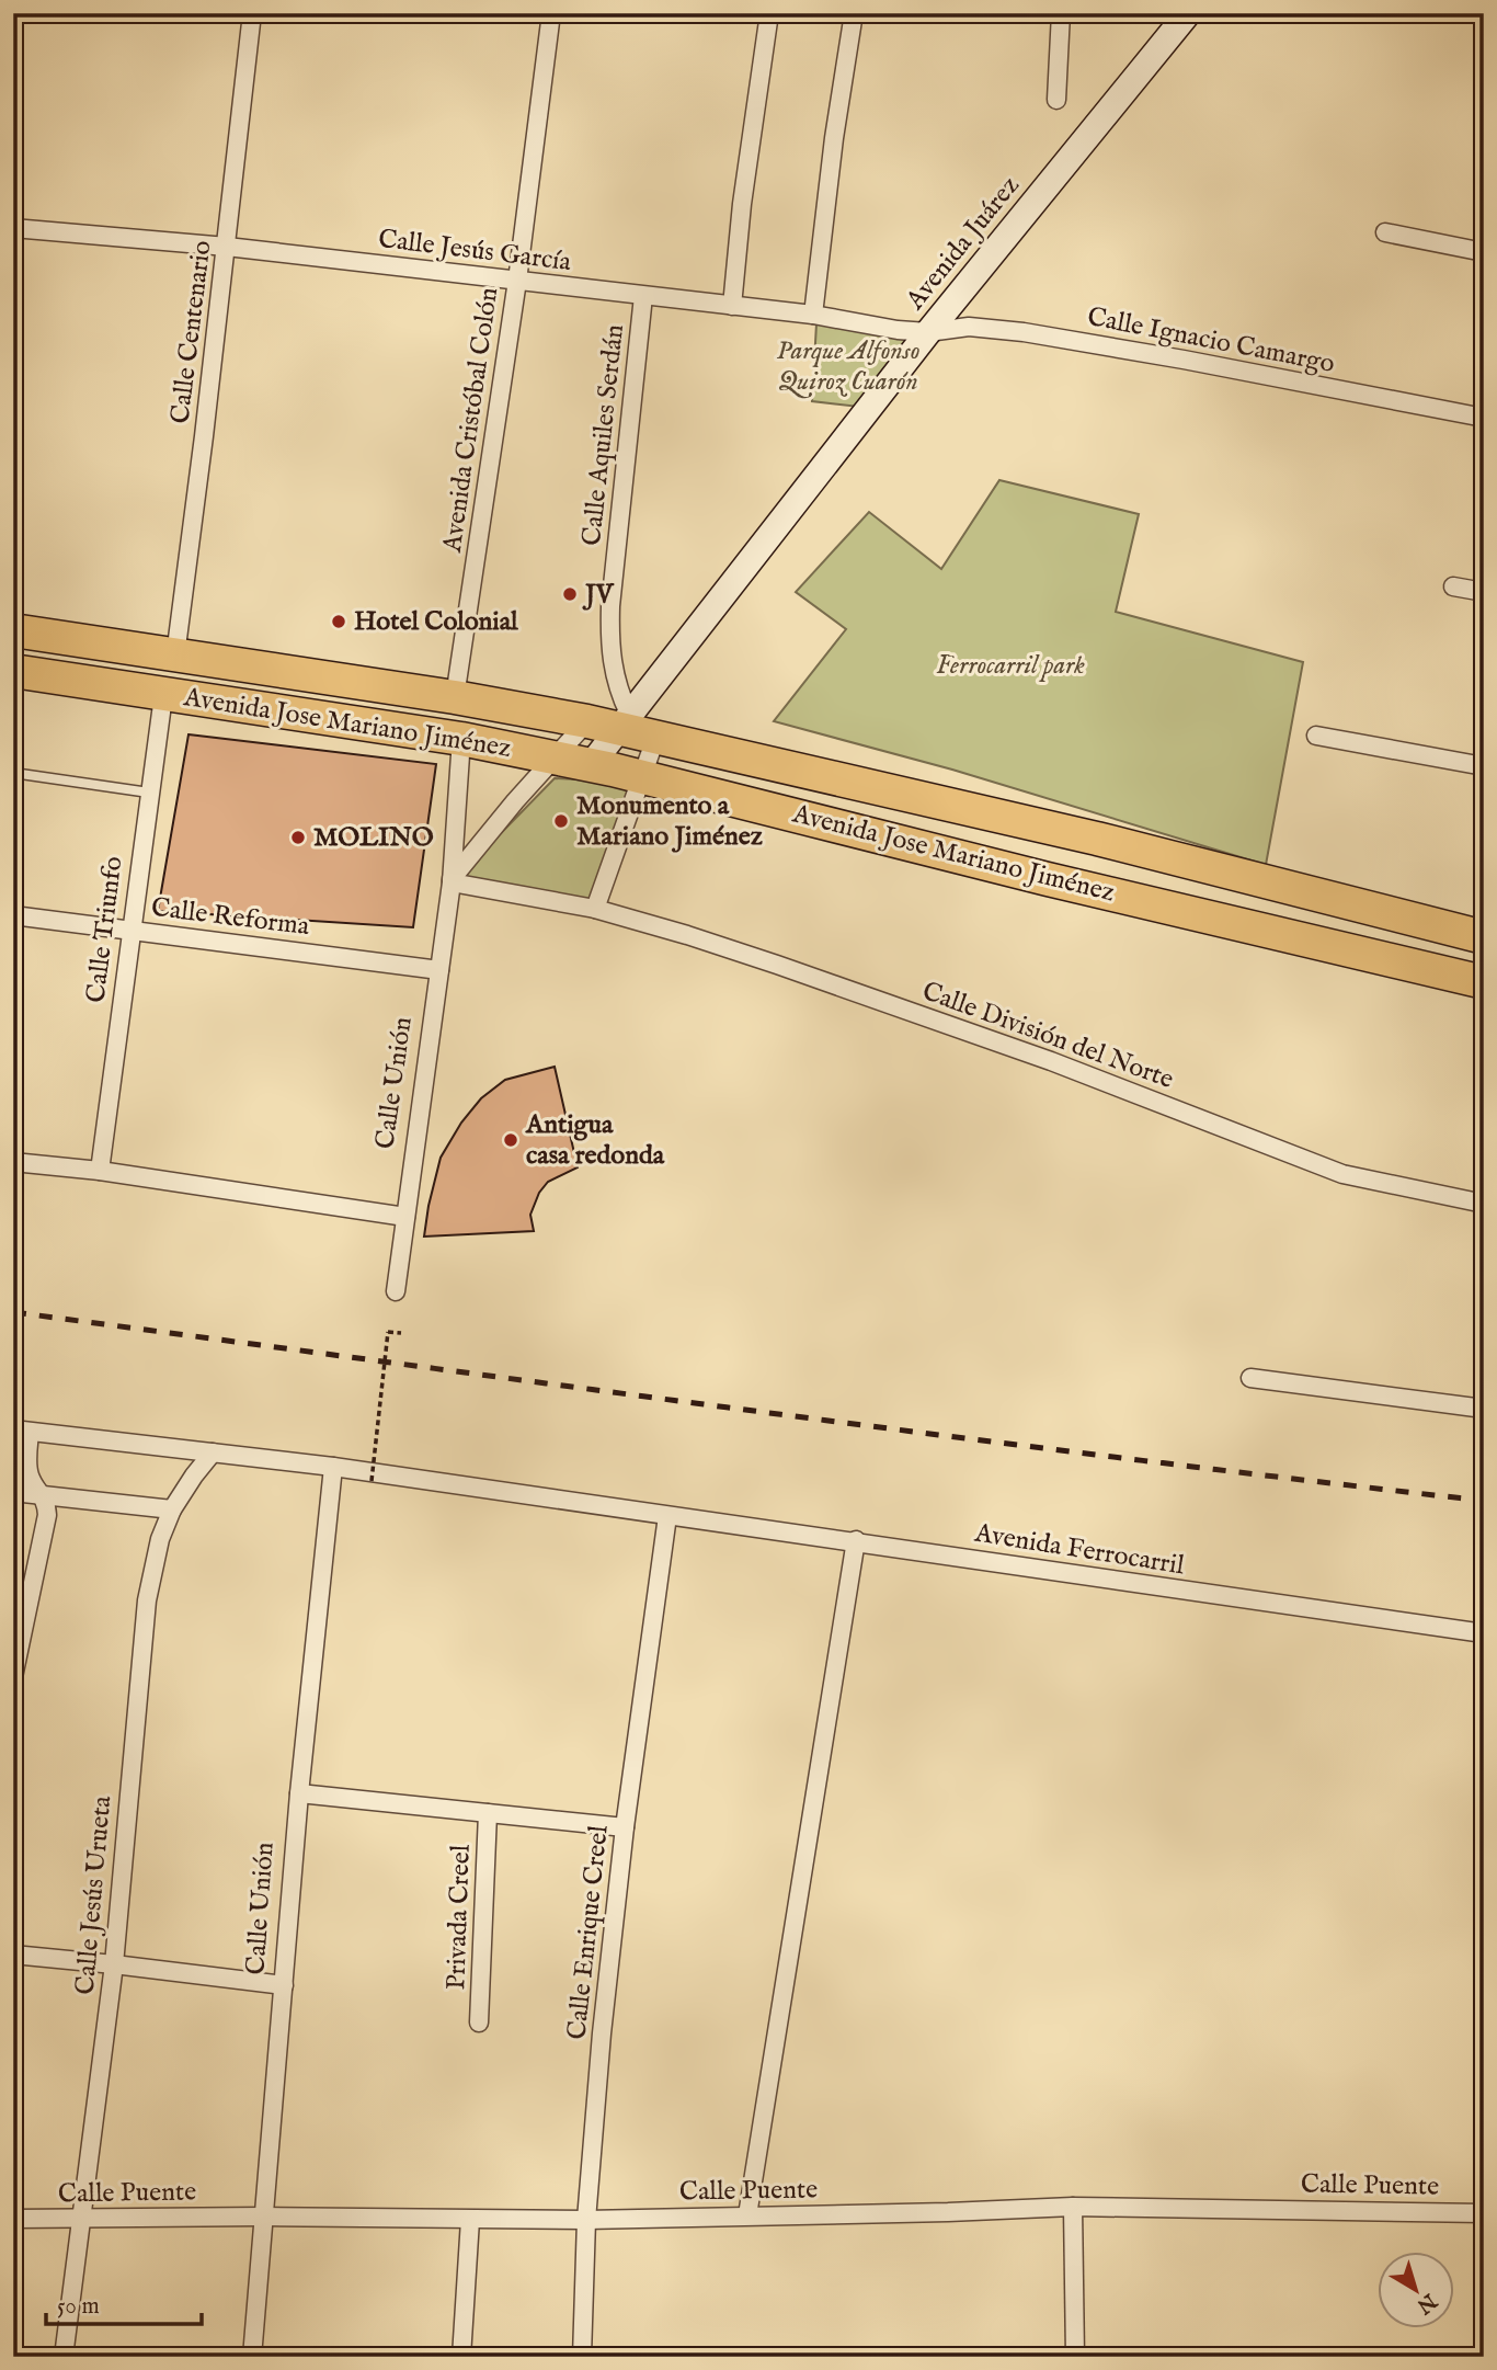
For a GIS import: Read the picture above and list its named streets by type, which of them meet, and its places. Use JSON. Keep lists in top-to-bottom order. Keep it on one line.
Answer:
{"streets":{"highway":["Avenida Jose Mariano Jiménez"],"main road":["Avenida Juárez"],"street":["Calle Jesús García","Calle Centenario","Calle Ignacio Camargo","Avenida Cristóbal Colón","Calle Aquiles Serdán","Calle Reforma","Calle Triunfo","Calle División del Norte","Calle Unión","Avenida Ferrocarril","Calle Jesús Urueta","Privada Creel","Calle Enrique Creel","Calle Puente"]},"crossings":[["Avenida Juárez","Calle Jesús García"],["Avenida Juárez","Calle Ignacio Camargo"],["Avenida Juárez","Calle Aquiles Serdán"],["Avenida Juárez","Avenida Jose Mariano Jiménez"],["Calle Jesús García","Calle Centenario"],["Calle Jesús García","Calle Ignacio Camargo"],["Calle Jesús García","Avenida Cristóbal Colón"],["Calle Jesús García","Calle Aquiles Serdán"],["Calle Centenario","Avenida Jose Mariano Jiménez"],["Avenida Cristóbal Colón","Avenida Jose Mariano Jiménez"],["Calle Aquiles Serdán","Avenida Jose Mariano Jiménez"],["Avenida Jose Mariano Jiménez","Calle Triunfo"],["Avenida Jose Mariano Jiménez","Calle Unión"],["Calle Reforma","Calle Triunfo"],["Calle Reforma","Calle Unión"],["Calle Unión","Avenida Ferrocarril"],["Calle Unión","Privada Creel"],["Calle Unión","Calle Puente"],["Avenida Ferrocarril","Calle Jesús Urueta"],["Avenida Ferrocarril","Calle Enrique Creel"],["Calle Jesús Urueta","Calle Puente"],["Privada Creel","Calle Enrique Creel"],["Calle Enrique Creel","Calle Puente"]],"parks":["Parque Alfonso Quiroz Cuarón","Ferrocarril park"],"places":["JV","Hotel Colonial","Monumento a Mariano Jiménez","MOLINO","Antigua casa redonda"],"scale_bar":"50 m","north":"bottom right"}
